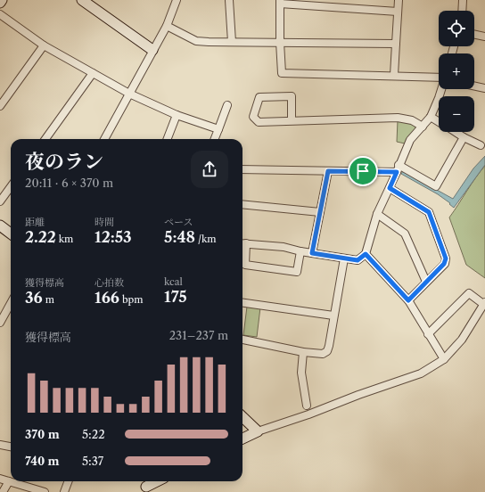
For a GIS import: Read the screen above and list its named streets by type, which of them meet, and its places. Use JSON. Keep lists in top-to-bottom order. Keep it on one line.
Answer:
{"page":{"map_buttons":["+","−"],"heading":["夜のラン","20:11 · 6 × 370 m"],"stats":[["距離","2.22 km"],["時間","12:53"],["ペース","5:48 /km"],["獲得標高","36 m"],["心拍数","166 bpm"],["kcal","175"]],"chart":["獲得標高","231–237 m"],"list":[{"name":"370 m","note":"5:22"},{"name":"740 m","note":"5:37"}]}}
